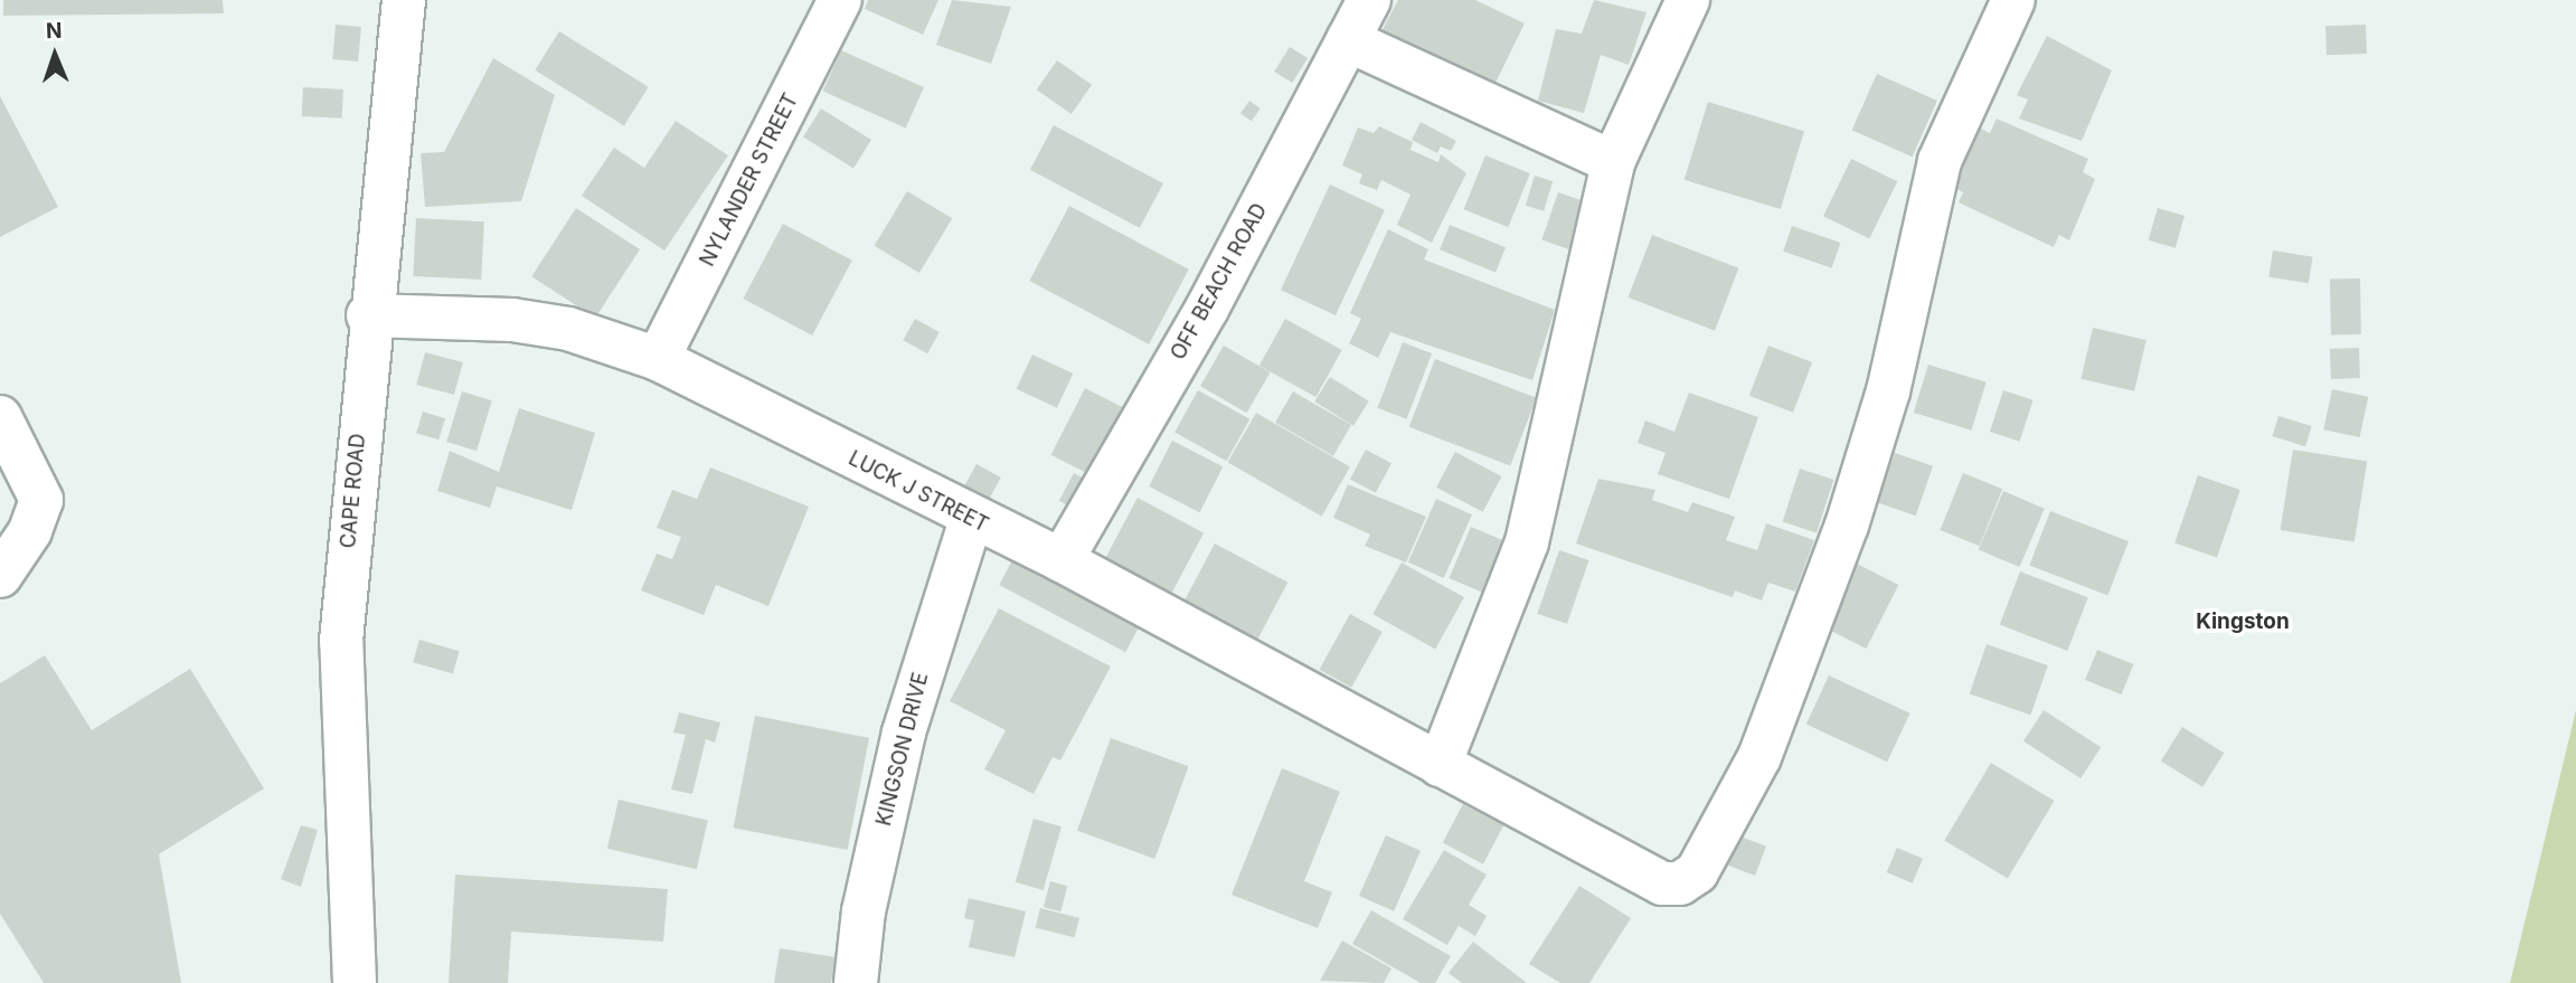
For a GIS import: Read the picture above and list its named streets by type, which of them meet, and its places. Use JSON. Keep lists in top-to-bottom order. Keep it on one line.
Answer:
{"streets":{"street":["NYLANDER STREET","OFF BEACH ROAD","CAPE ROAD","LUCK J STREET","KINGSON DRIVE"]},"crossings":[["NYLANDER STREET","LUCK J STREET"],["OFF BEACH ROAD","LUCK J STREET"],["CAPE ROAD","LUCK J STREET"],["LUCK J STREET","KINGSON DRIVE"]],"districts":["Kingston"],"north":"top"}
